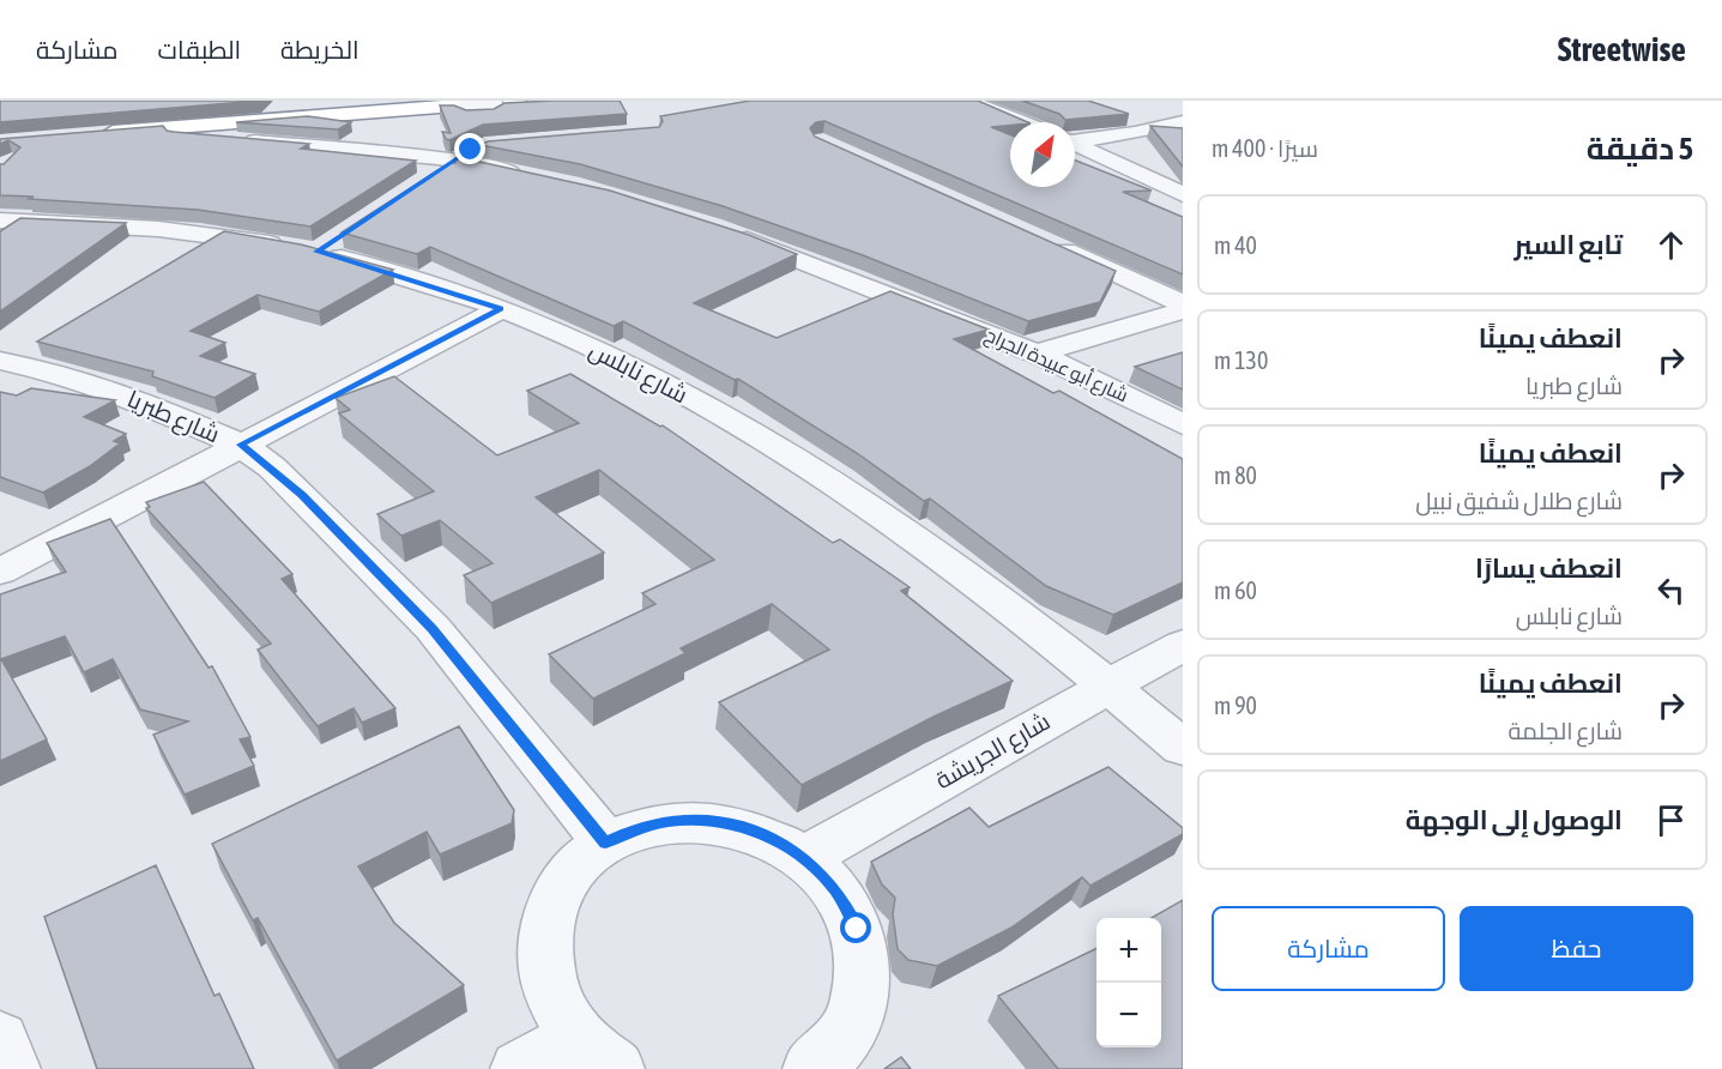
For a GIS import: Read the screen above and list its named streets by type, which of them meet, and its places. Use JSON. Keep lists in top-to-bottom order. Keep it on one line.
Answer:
{"streets":{"street":["شارع أبو عبيدة الجراح","شارع نابلس","شارع طبريا","شارع الجريشة"]},"crossings":[["شارع نابلس","شارع الجريشة"]],"north":"top right","page":{"header":"Streetwise","nav":["الخريطة","الطبقات","مشاركة"],"heading":["5 دقيقة","سيرًا · 400 m"],"list":[["تابع السير","40 m"],["انعطف يمينًا","شارع طبريا","130 m"],["انعطف يمينًا","شارع طلال شفيق نبيل","80 m"],["انعطف يسارًا","شارع نابلس","60 m"],["انعطف يمينًا","شارع الجلمة","90 m"],"الوصول إلى الوجهة"],"buttons":["حفظ","مشاركة"],"map_buttons":["+","−"]}}
